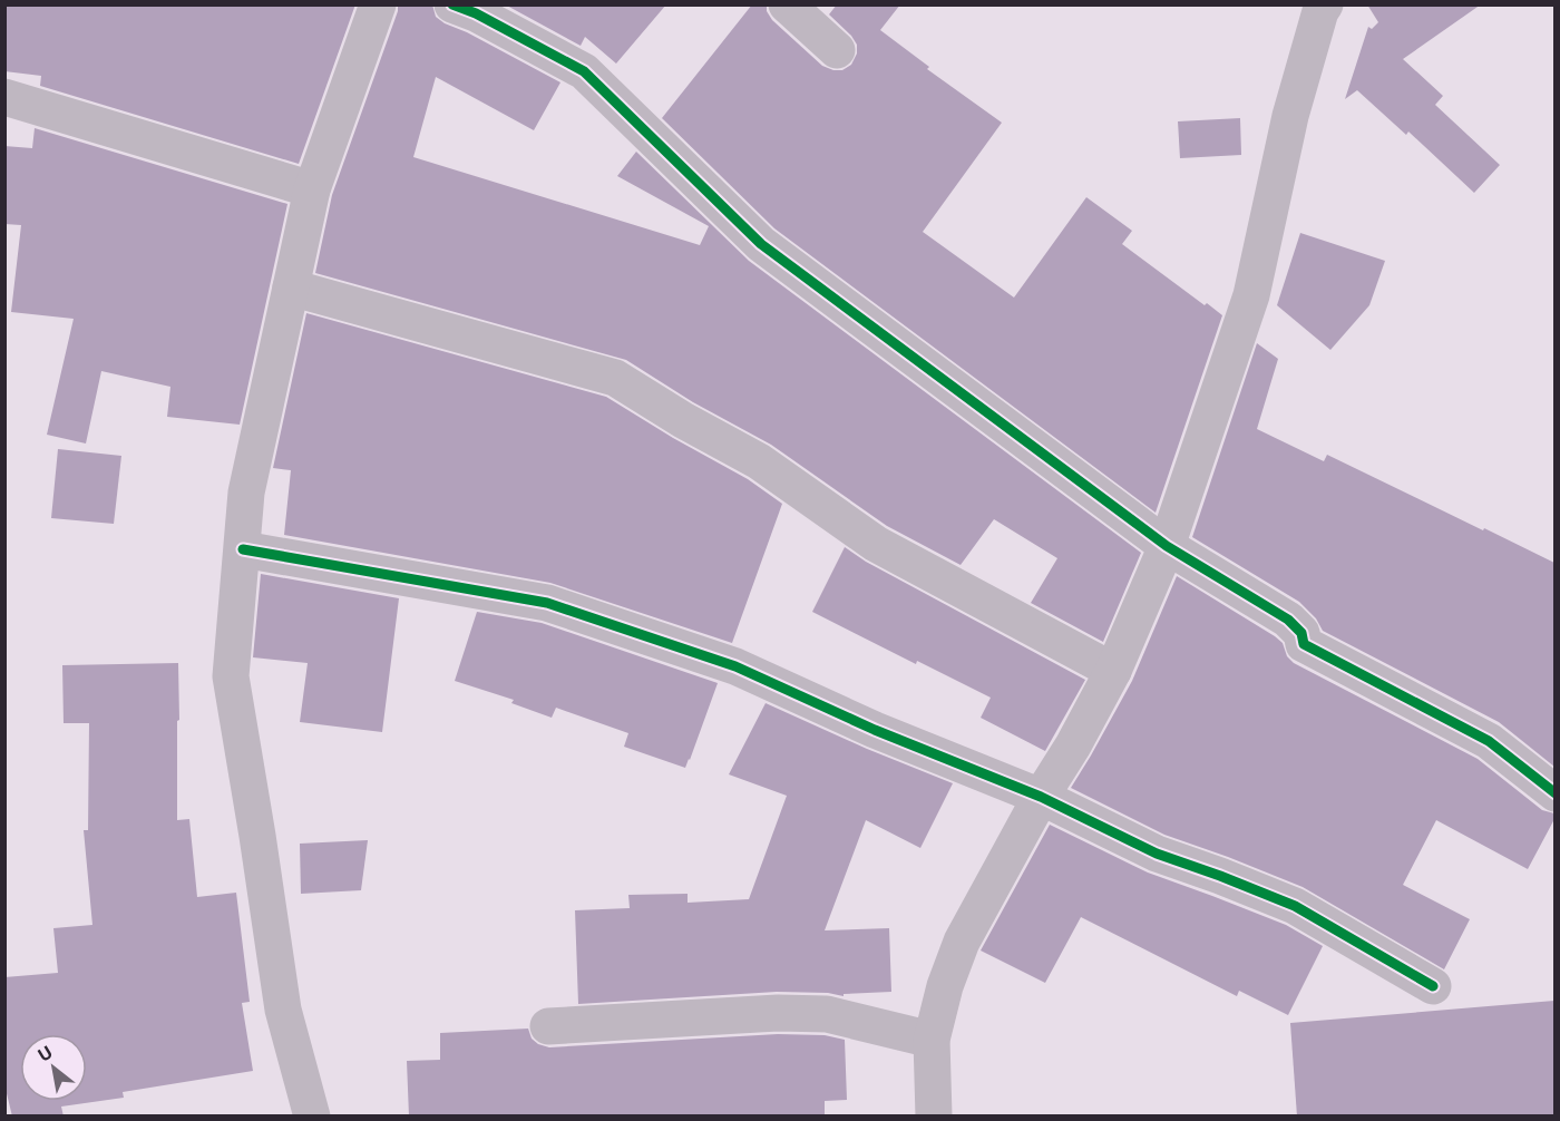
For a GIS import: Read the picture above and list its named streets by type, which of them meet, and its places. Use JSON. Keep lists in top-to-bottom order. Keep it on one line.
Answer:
{"north":"top left"}
